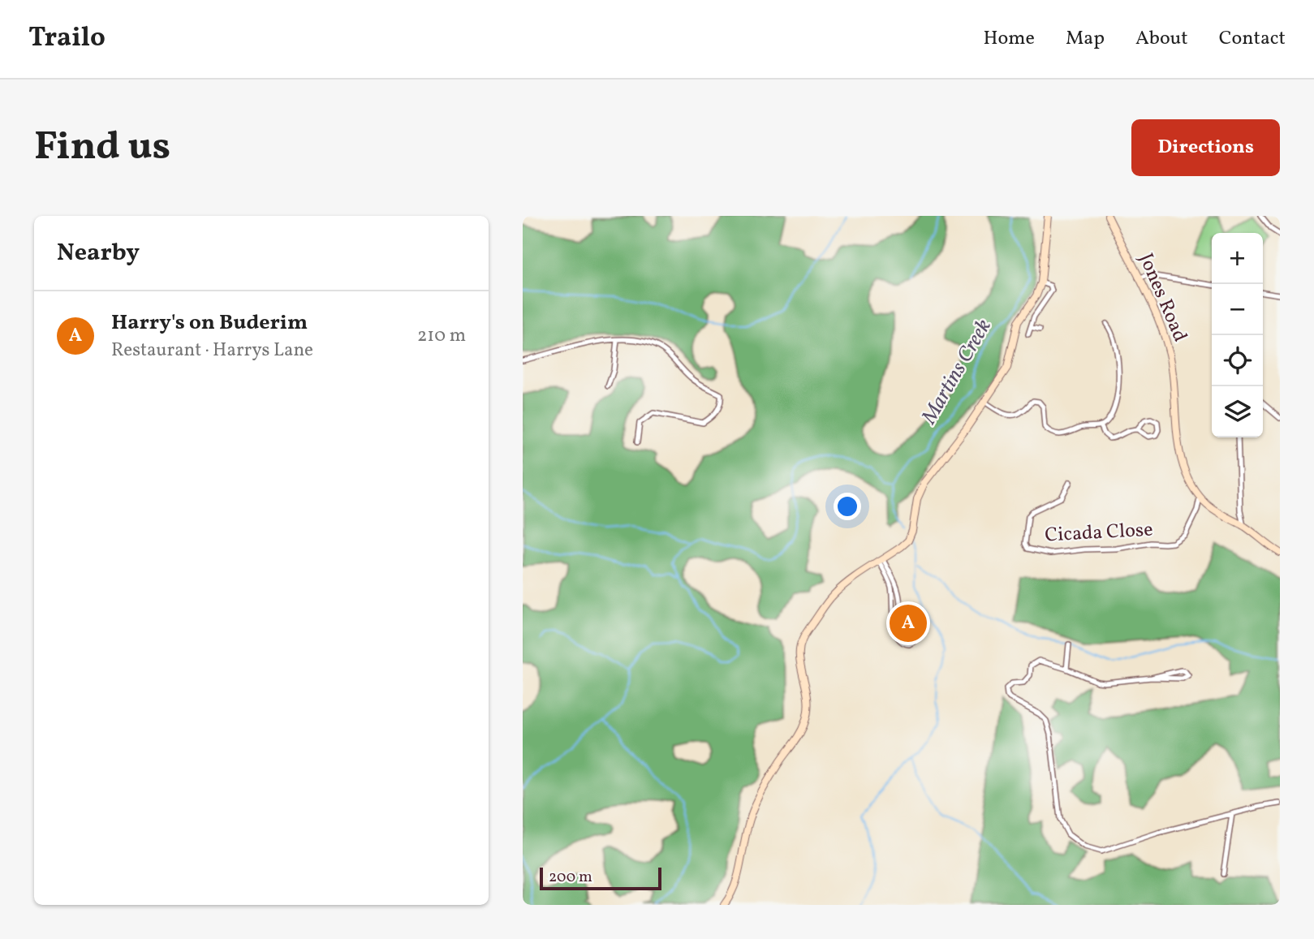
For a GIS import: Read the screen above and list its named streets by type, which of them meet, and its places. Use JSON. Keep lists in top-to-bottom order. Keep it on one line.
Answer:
{"streets":{"street":["Jones Road","Cicada Close"]},"water":["Martins Creek"],"scale_bar":"200 m","page":{"header":"Trailo","nav":["Home","Map","About","Contact"],"buttons":"Directions","title":"Find us","heading":"Nearby","map_buttons":["+","−"],"list":[{"mark":"A","name":"Harry's on Buderim","note":"Restaurant · Harrys Lane","value":"210 m"}],"pins":"A","scale":"200 m"}}
